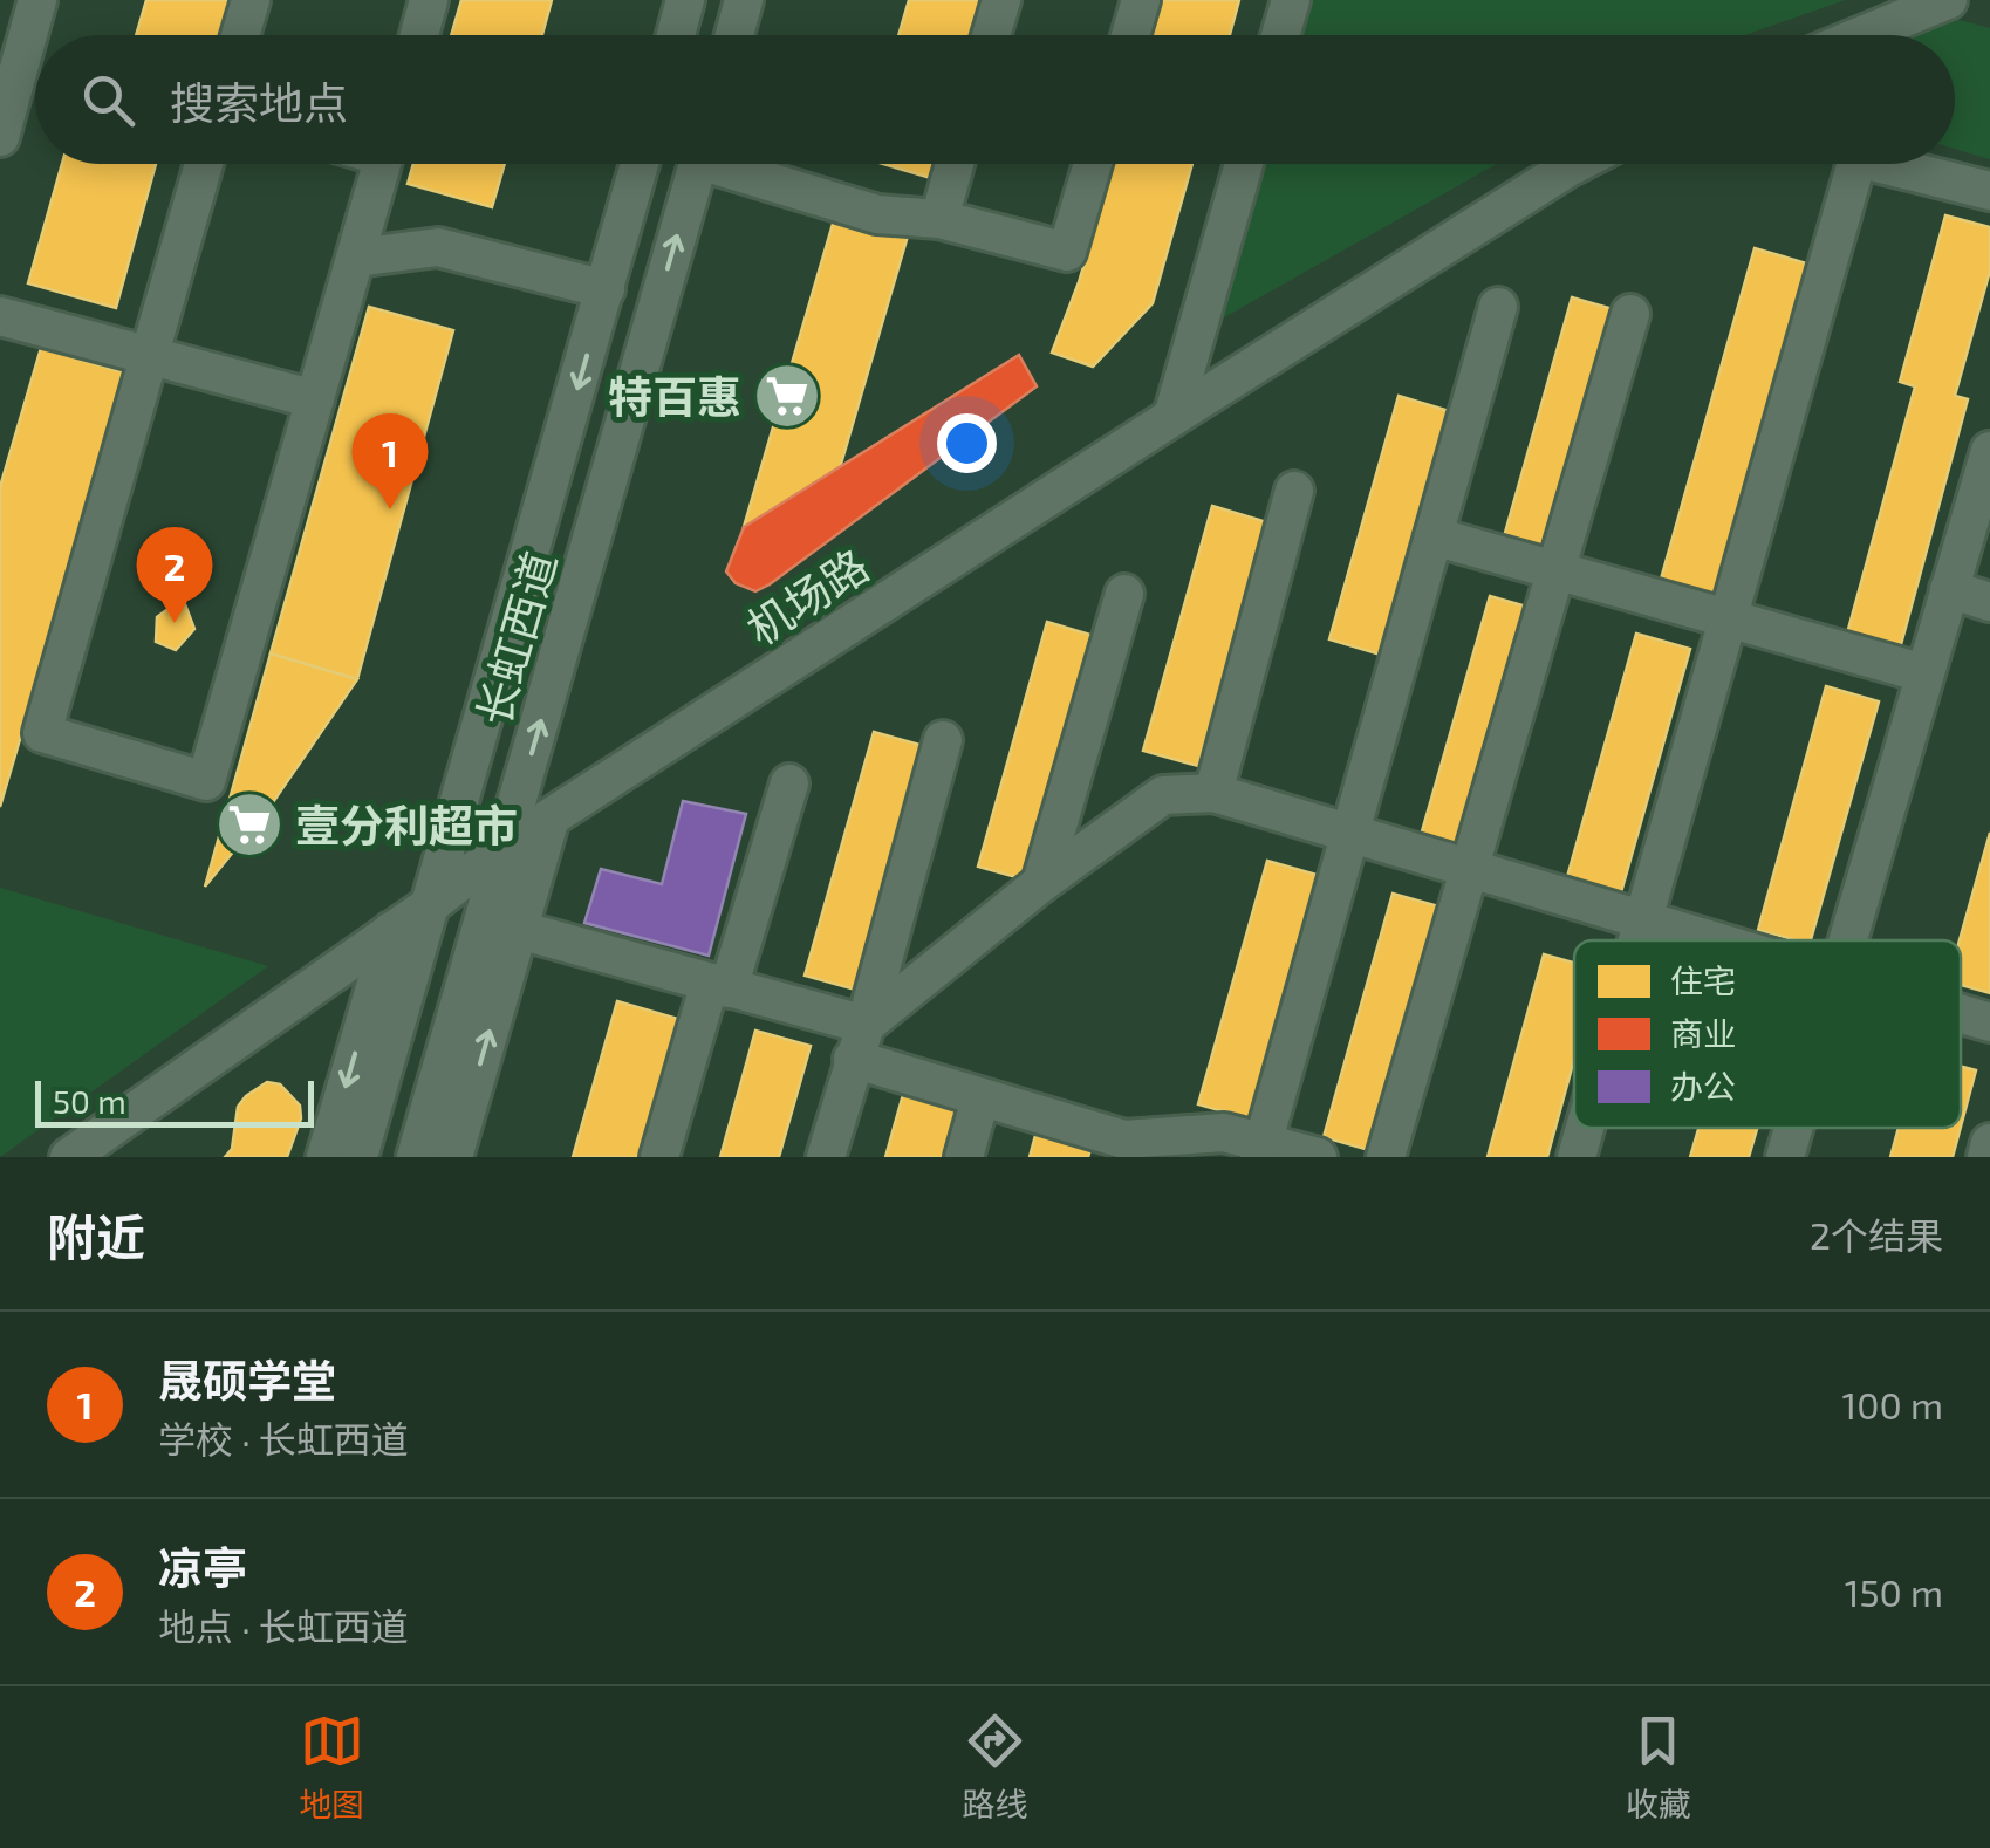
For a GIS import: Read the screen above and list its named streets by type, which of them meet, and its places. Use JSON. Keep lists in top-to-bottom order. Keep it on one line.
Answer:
{"streets":{"street":["机场路","长虹西道"]},"crossings":[["机场路","长虹西道"]],"places":{"supermarket":["特百惠","壹分利超市"]},"legend":["住宅","商业","办公"],"scale_bar":"50 m","page":{"search":"搜索地点","pins":["1","2"],"scale":"50 m","heading":["附近","2个结果"],"list":[{"mark":"1","name":"晟硕学堂","note":"学校 · 长虹西道","value":"100 m"},{"mark":"2","name":"凉亭","note":"地点 · 长虹西道","value":"150 m"}],"nav":["地图","路线","收藏"]}}
